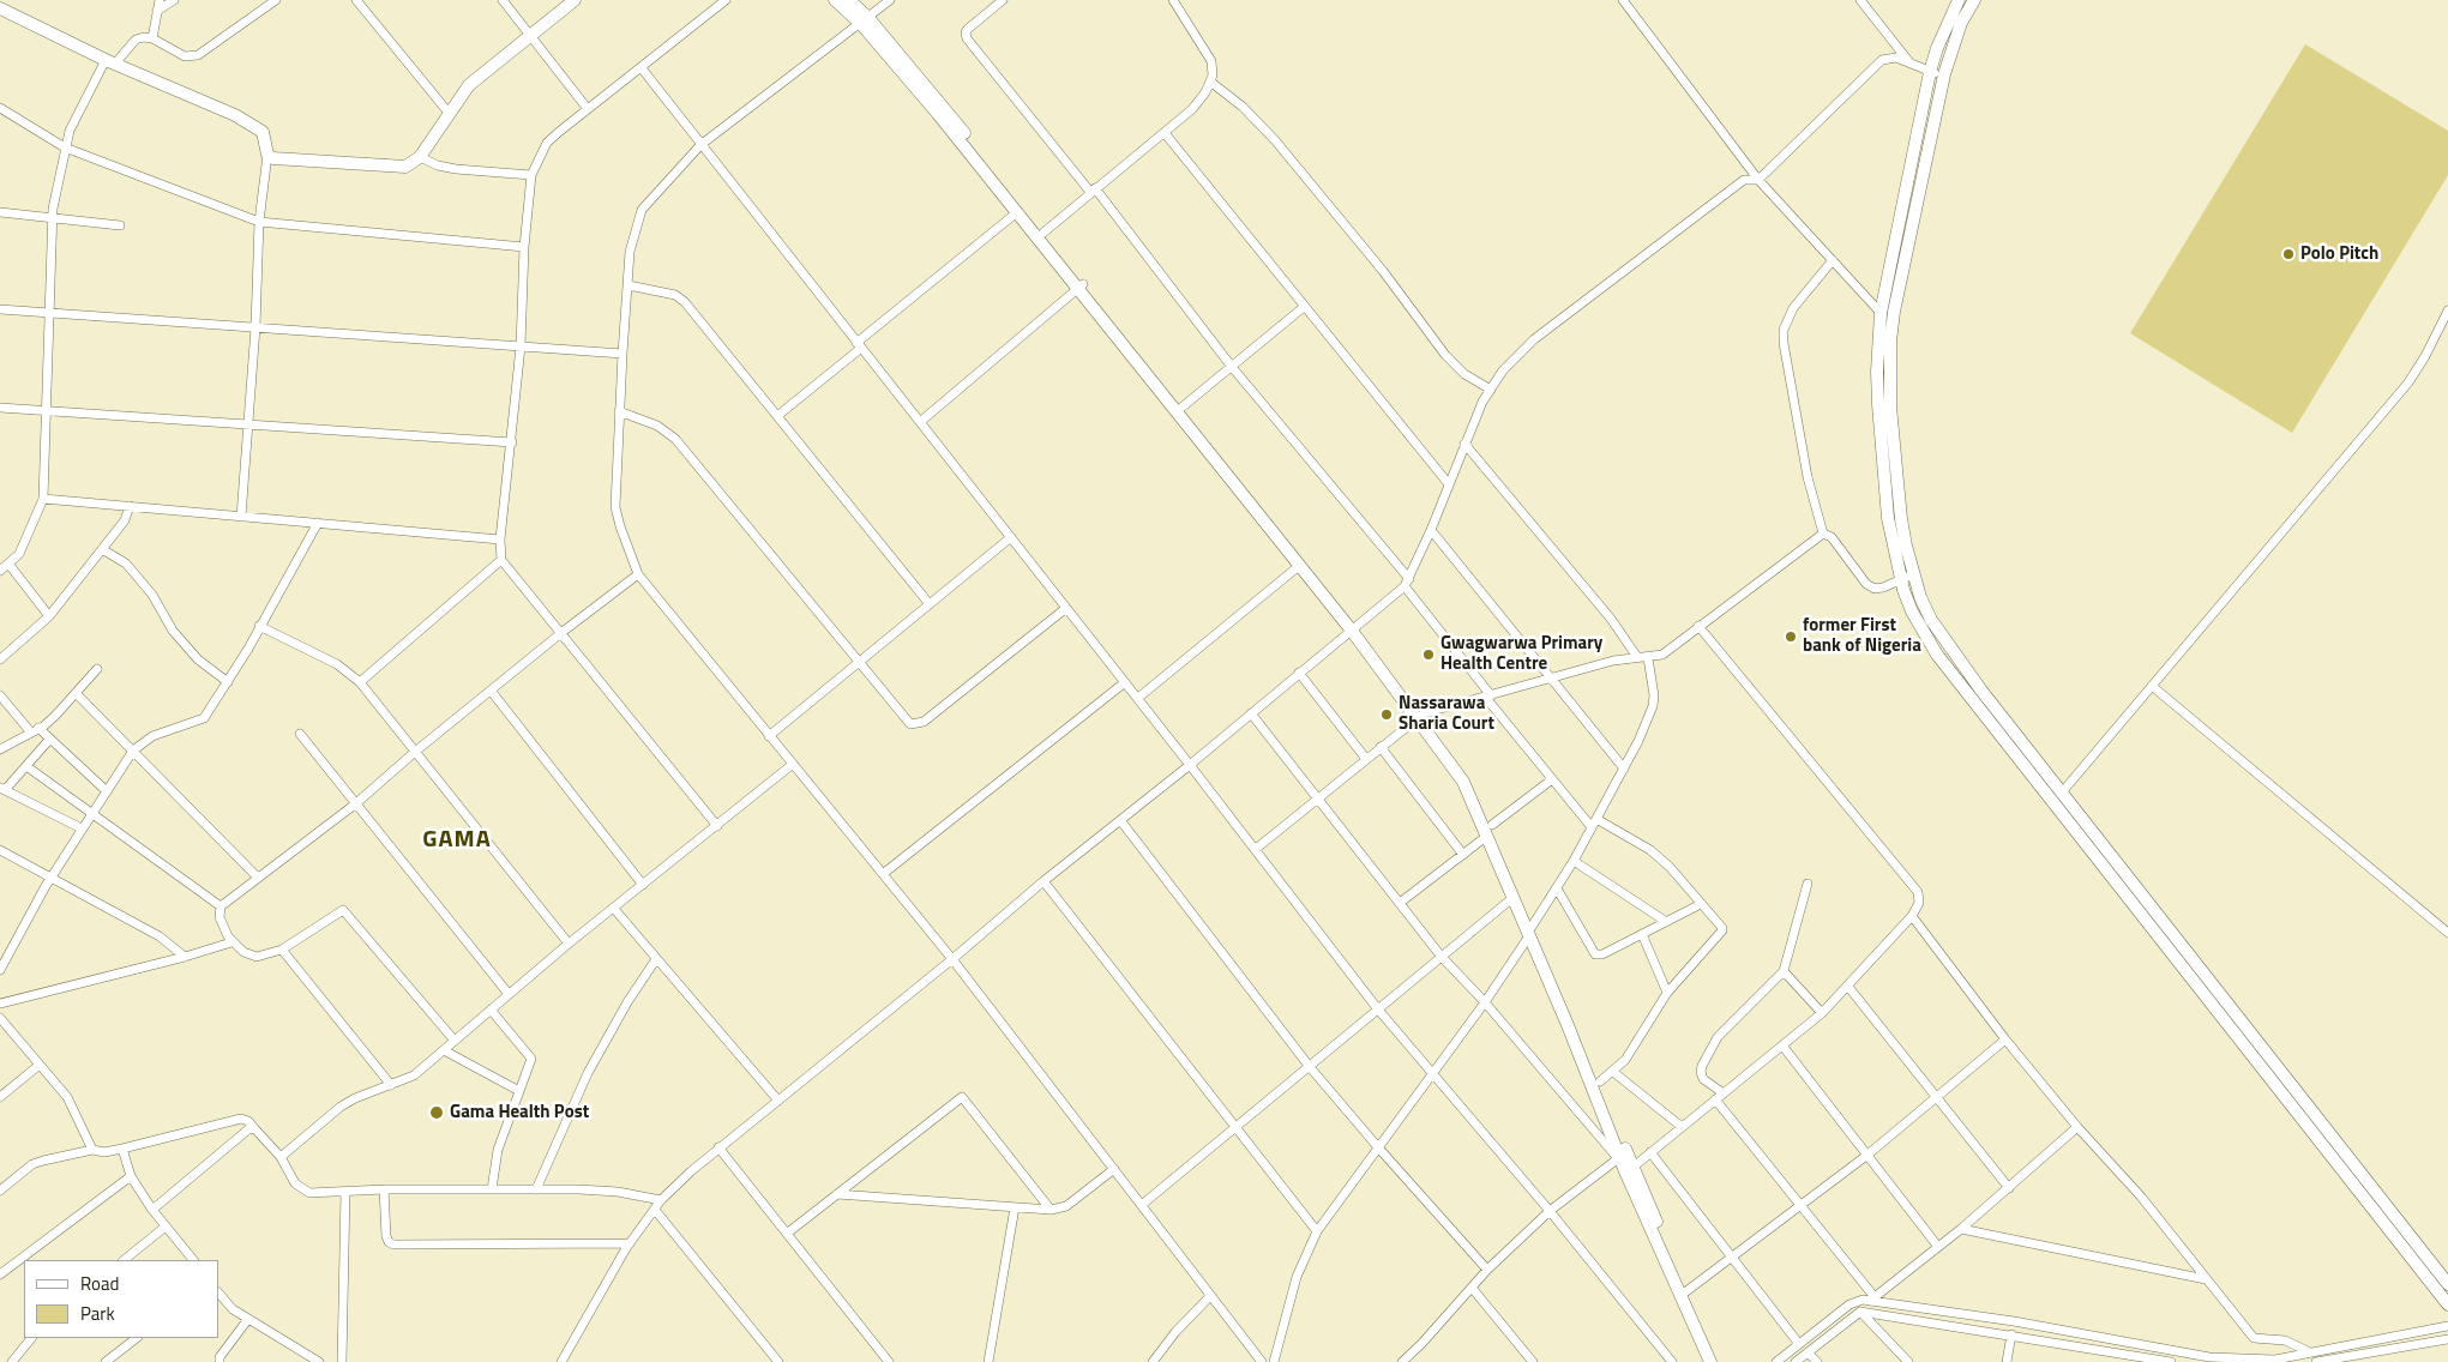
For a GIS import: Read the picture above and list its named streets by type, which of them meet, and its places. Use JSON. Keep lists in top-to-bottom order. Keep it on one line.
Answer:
{"districts":["GAMA"],"places":["Polo Pitch","former First bank of Nigeria","Gwagwarwa Primary Health Centre","Nassarawa Sharia Court","Gama Health Post"],"legend":["Road","Park"]}
